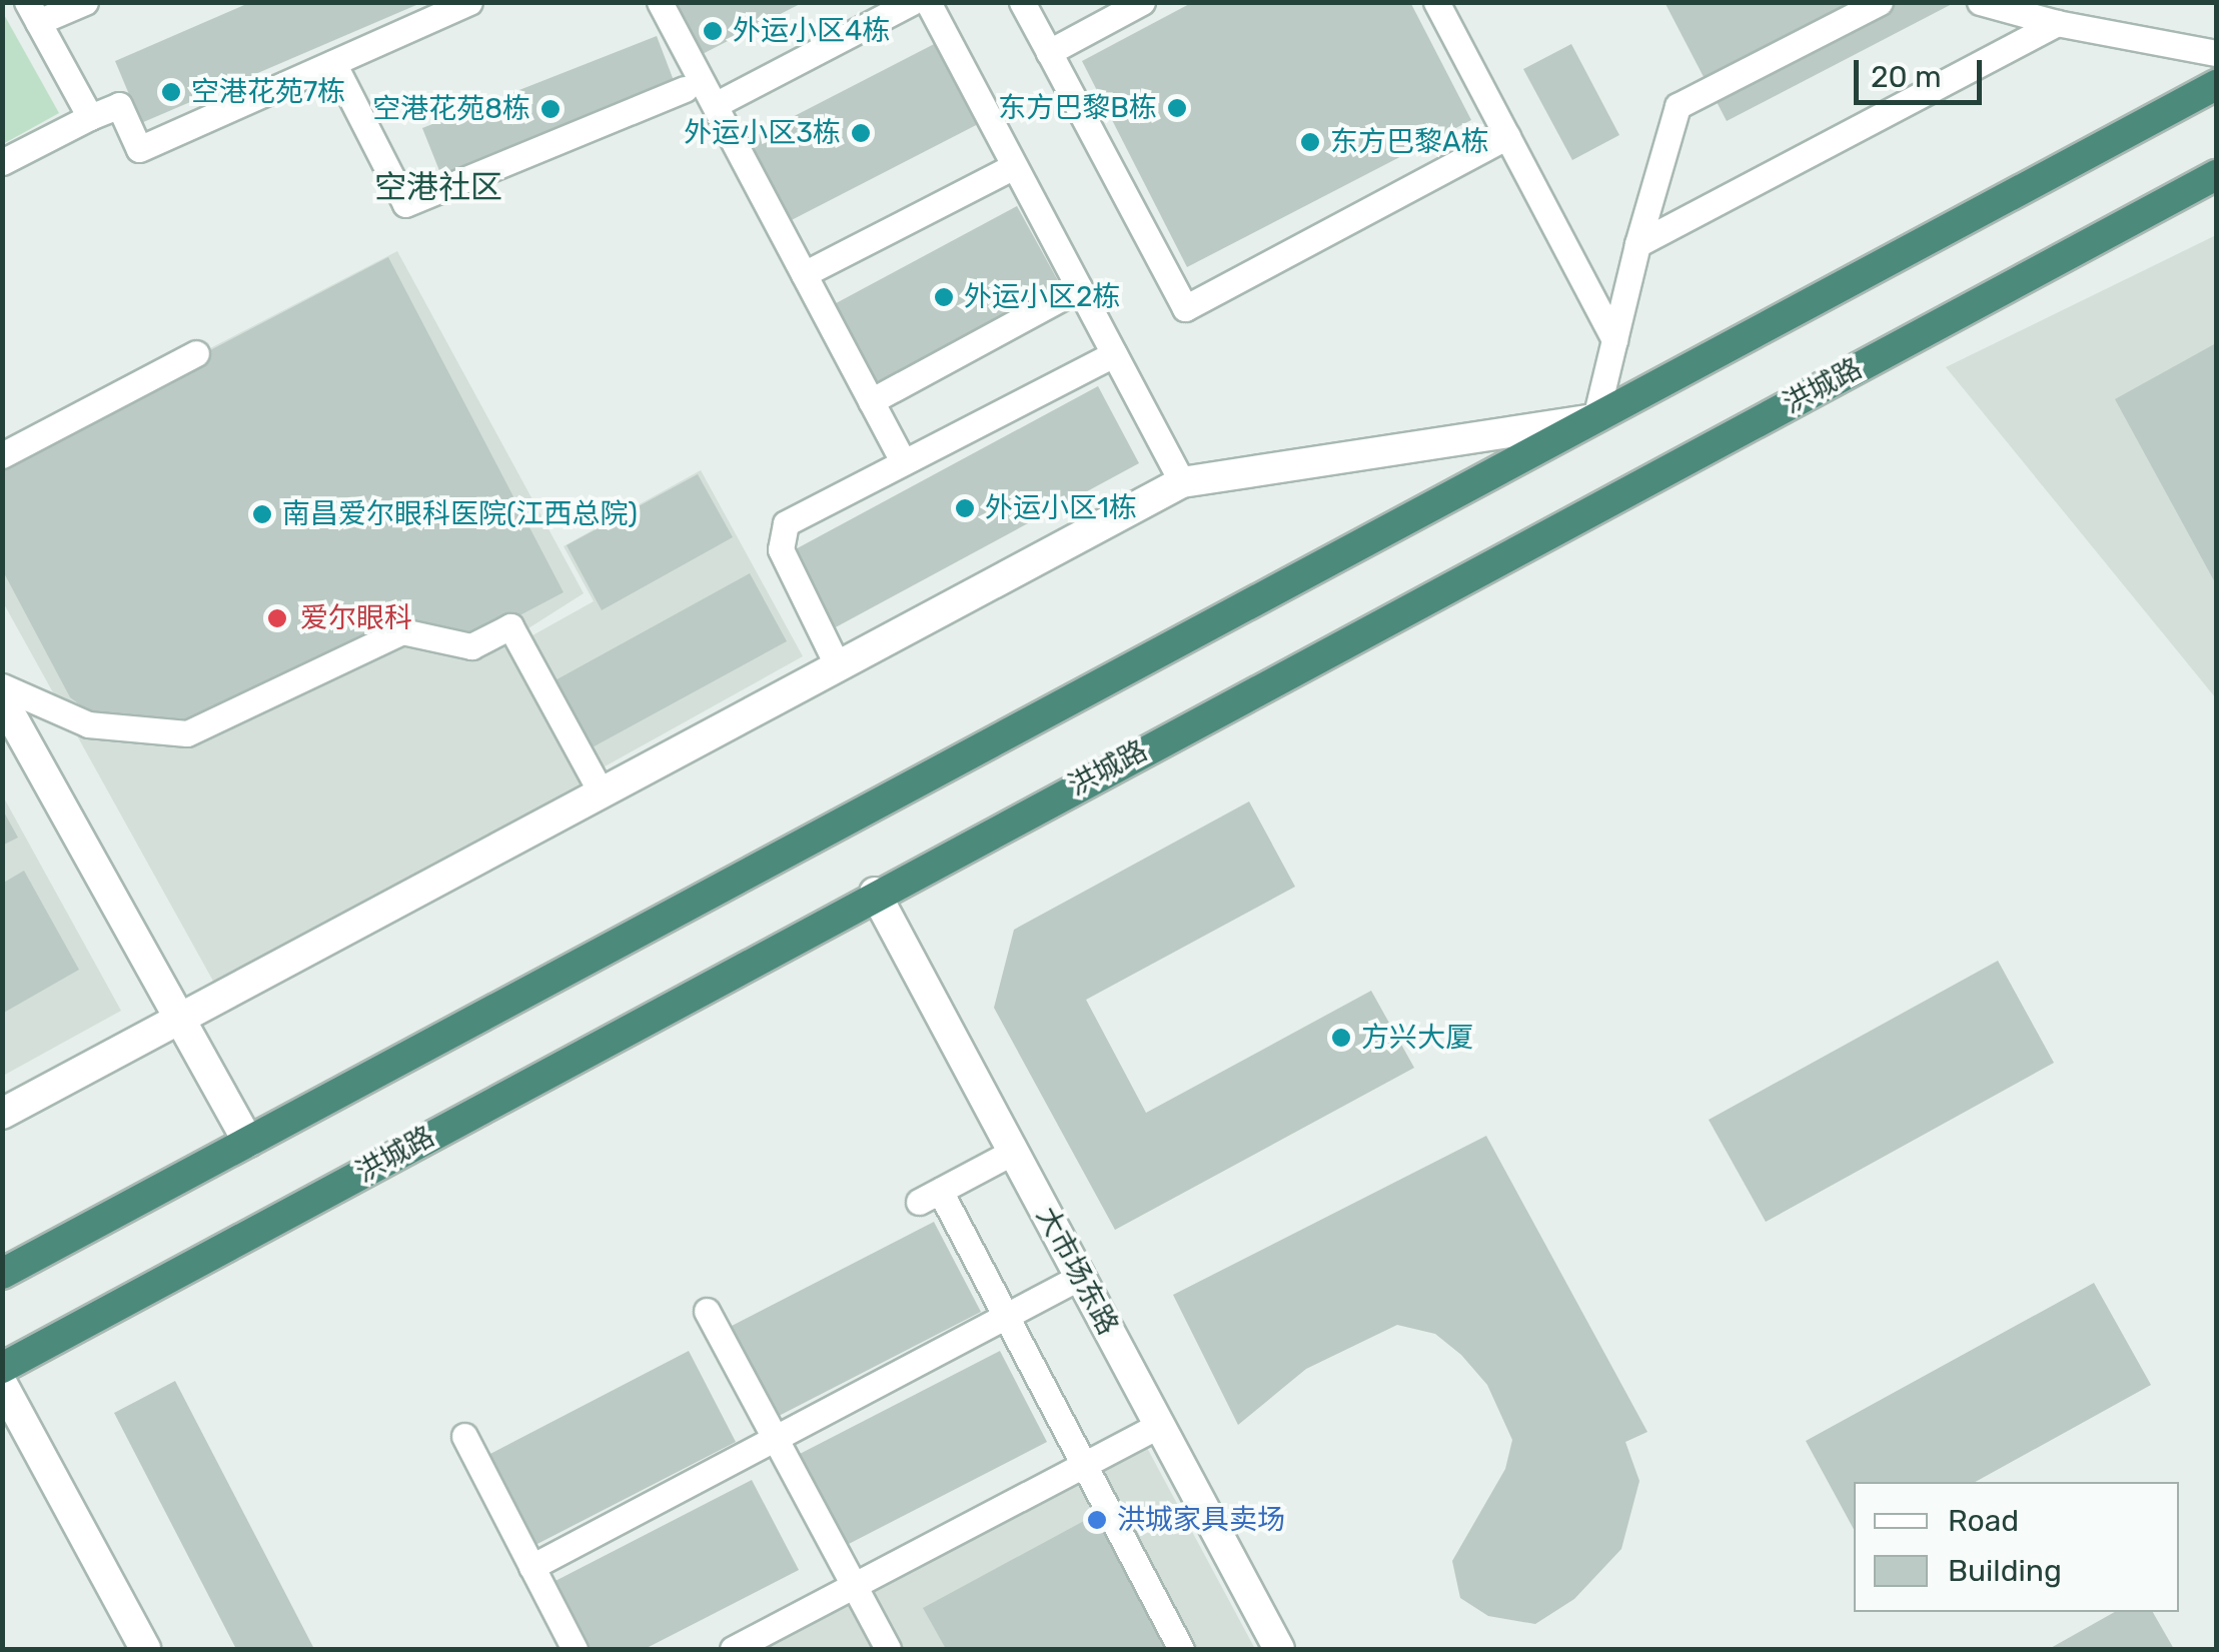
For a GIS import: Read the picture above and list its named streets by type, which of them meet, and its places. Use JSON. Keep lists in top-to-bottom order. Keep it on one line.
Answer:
{"streets":{"highway":["洪城路"],"main road":["大市场东路"]},"crossings":[["洪城路","大市场东路"]],"districts":["空港社区"],"places":["外运小区4栋","空港花苑7栋","东方巴黎B栋","空港花苑8栋","外运小区3栋","东方巴黎A栋","外运小区2栋","外运小区1栋","南昌爱尔眼科医院(江西总院)","爱尔眼科","方兴大厦","洪城家具卖场"],"legend":["Road","Building"],"scale_bar":"20 m"}
